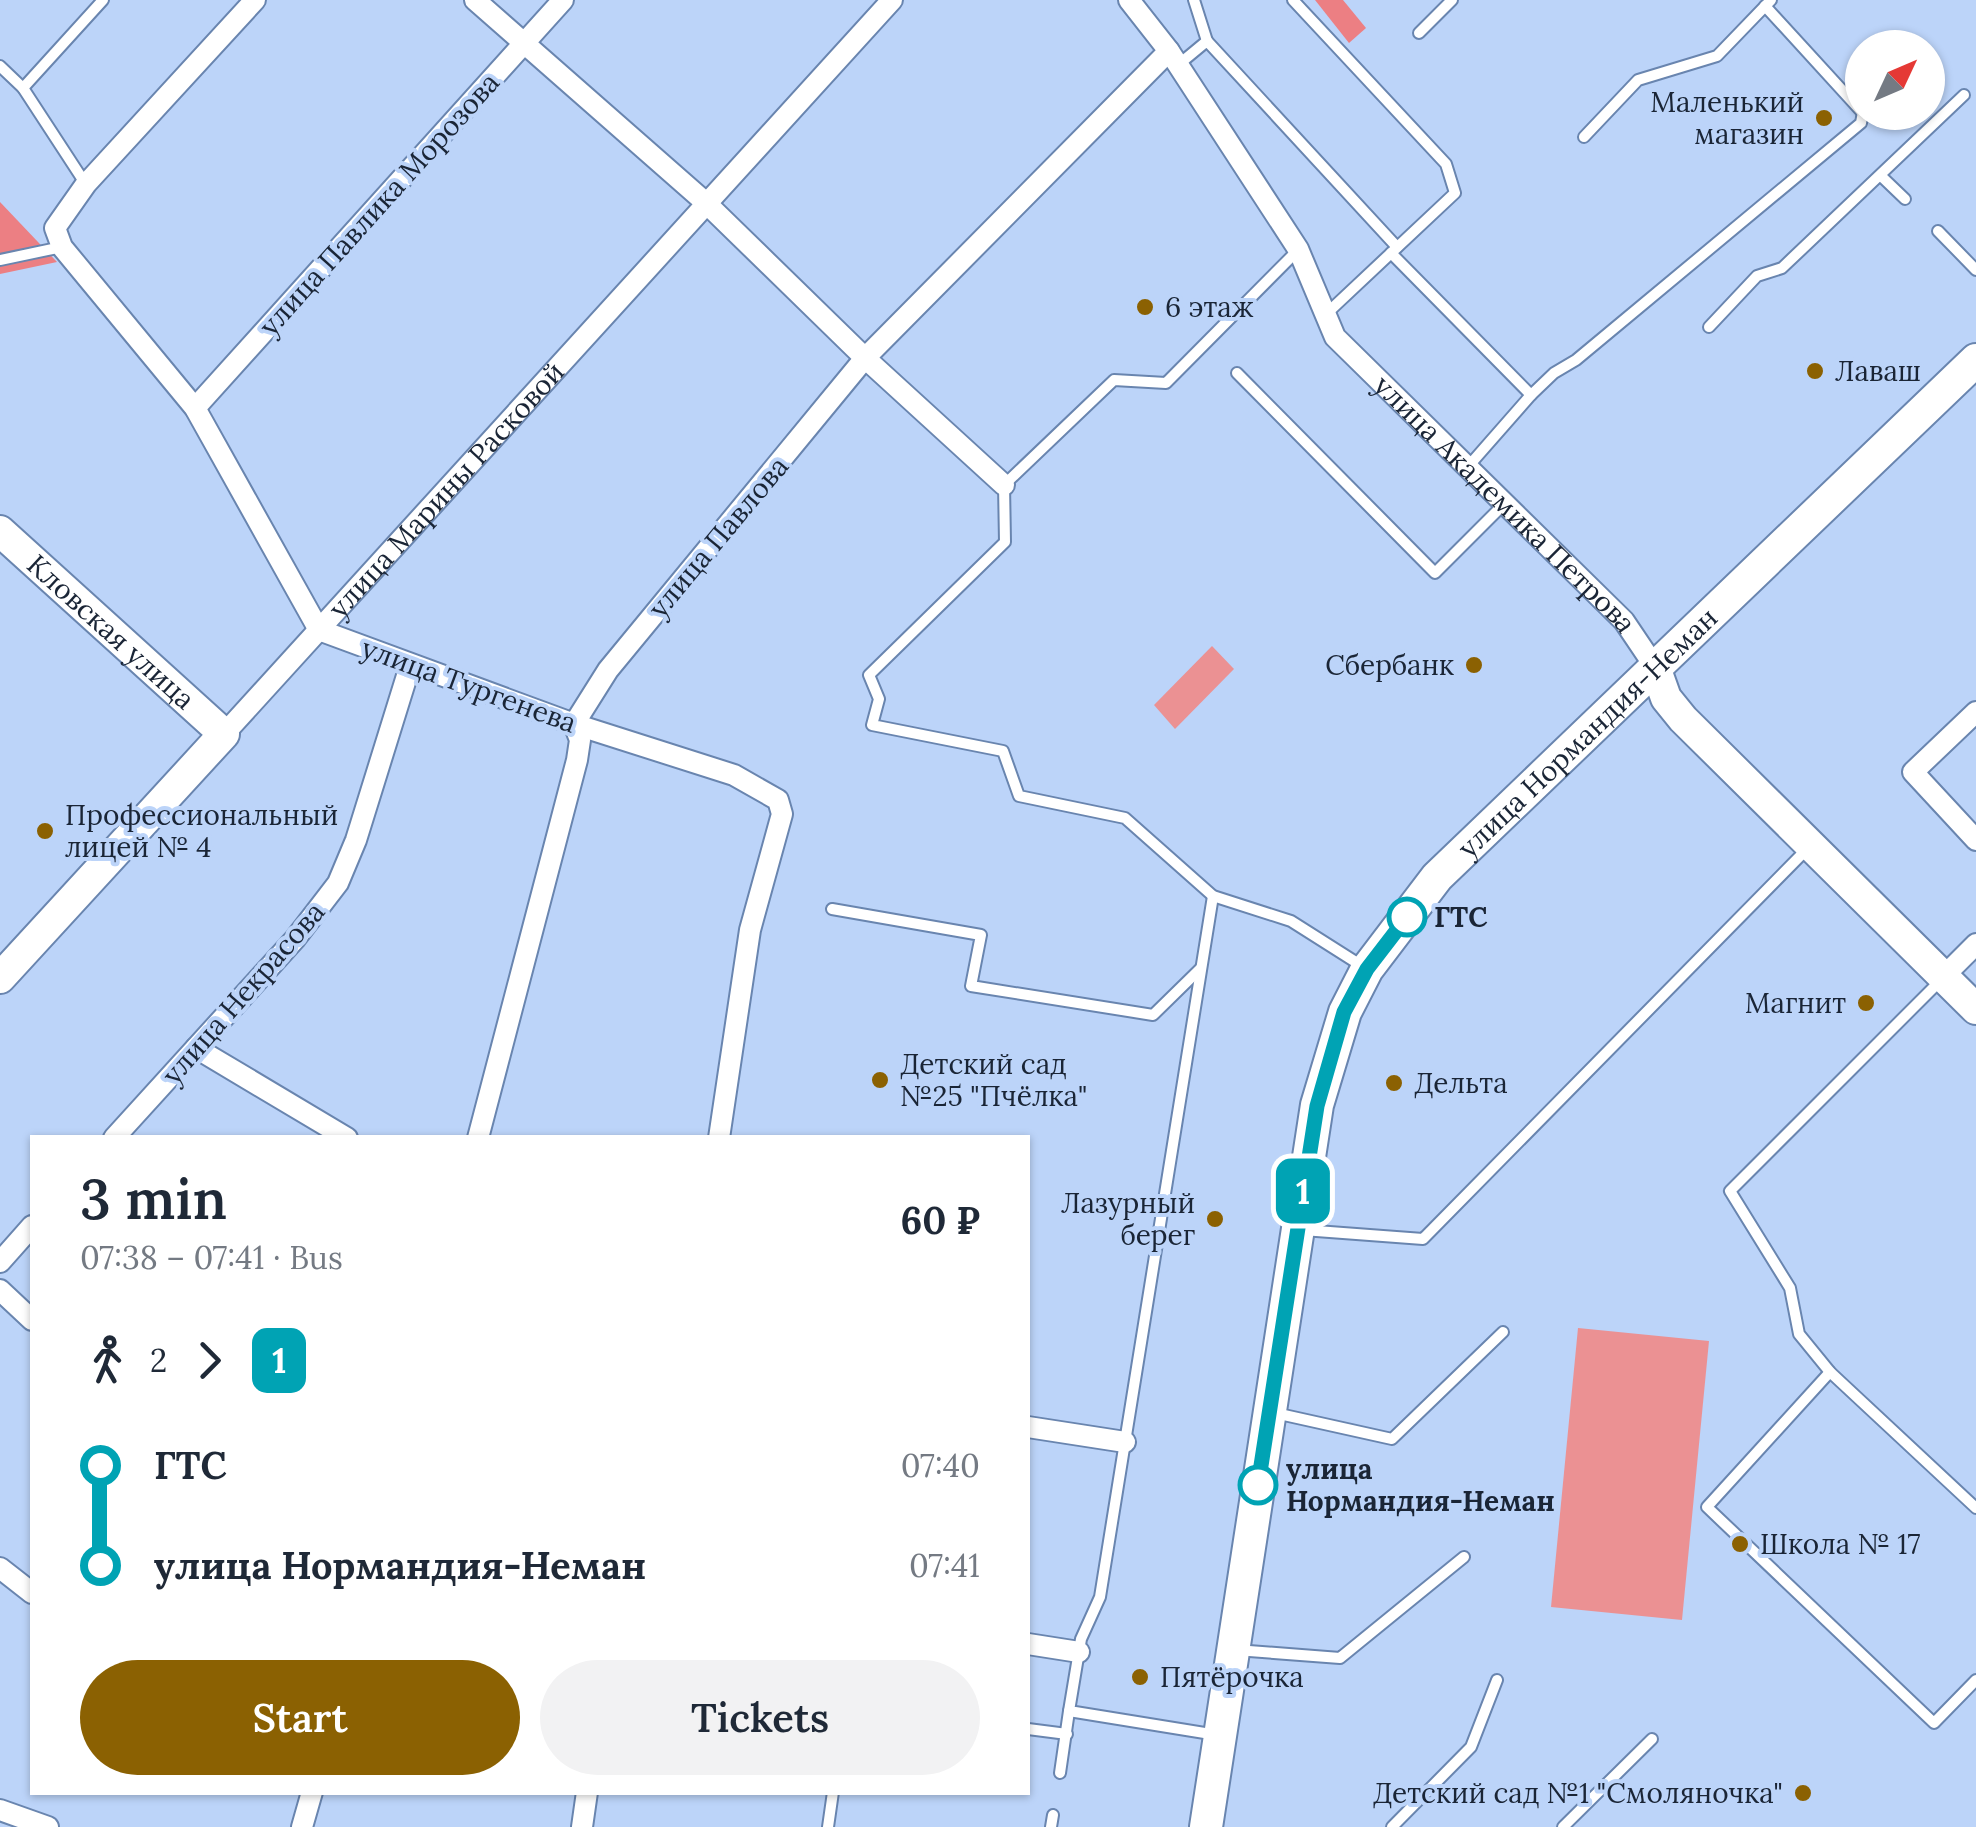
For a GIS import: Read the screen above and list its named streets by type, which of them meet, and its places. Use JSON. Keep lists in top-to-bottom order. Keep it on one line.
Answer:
{"streets":{"main road":["улица Нормандия-Неман"],"street":["улица Павлика Морозова","улица Марины Расковой","улица Академика Петрова","улица Павлова","Кловская улица","улица Тургенева","улица Некрасова"]},"crossings":[["улица Марины Расковой","Кловская улица"],["улица Марины Расковой","улица Тургенева"],["улица Академика Петрова","улица Павлова"],["улица Академика Петрова","улица Нормандия-Неман"],["улица Павлова","улица Тургенева"],["улица Тургенева","улица Некрасова"]],"places":["Маленький магазин","6 этаж","Лаваш","Сбербанк","Профессиональный лицей № 4","ГТС","Магнит","Детский сад №25 \"Пчёлка\"","Дельта","Лазурный берег","улица Нормандия-Неман","Школа № 17","Пятёрочка","Детский сад №1 \"Смоляночка\""],"lines":["bus line 1"],"north":"top right","page":{"on_map":"1","heading":["3 min","07:38 – 07:41 · Bus","60 ₽"],"legs":["2","1"],"list":[{"name":"ГТС","value":"07:40"},{"name":"улица Нормандия-Неман","value":"07:41"}],"buttons":["Start","Tickets"]}}
